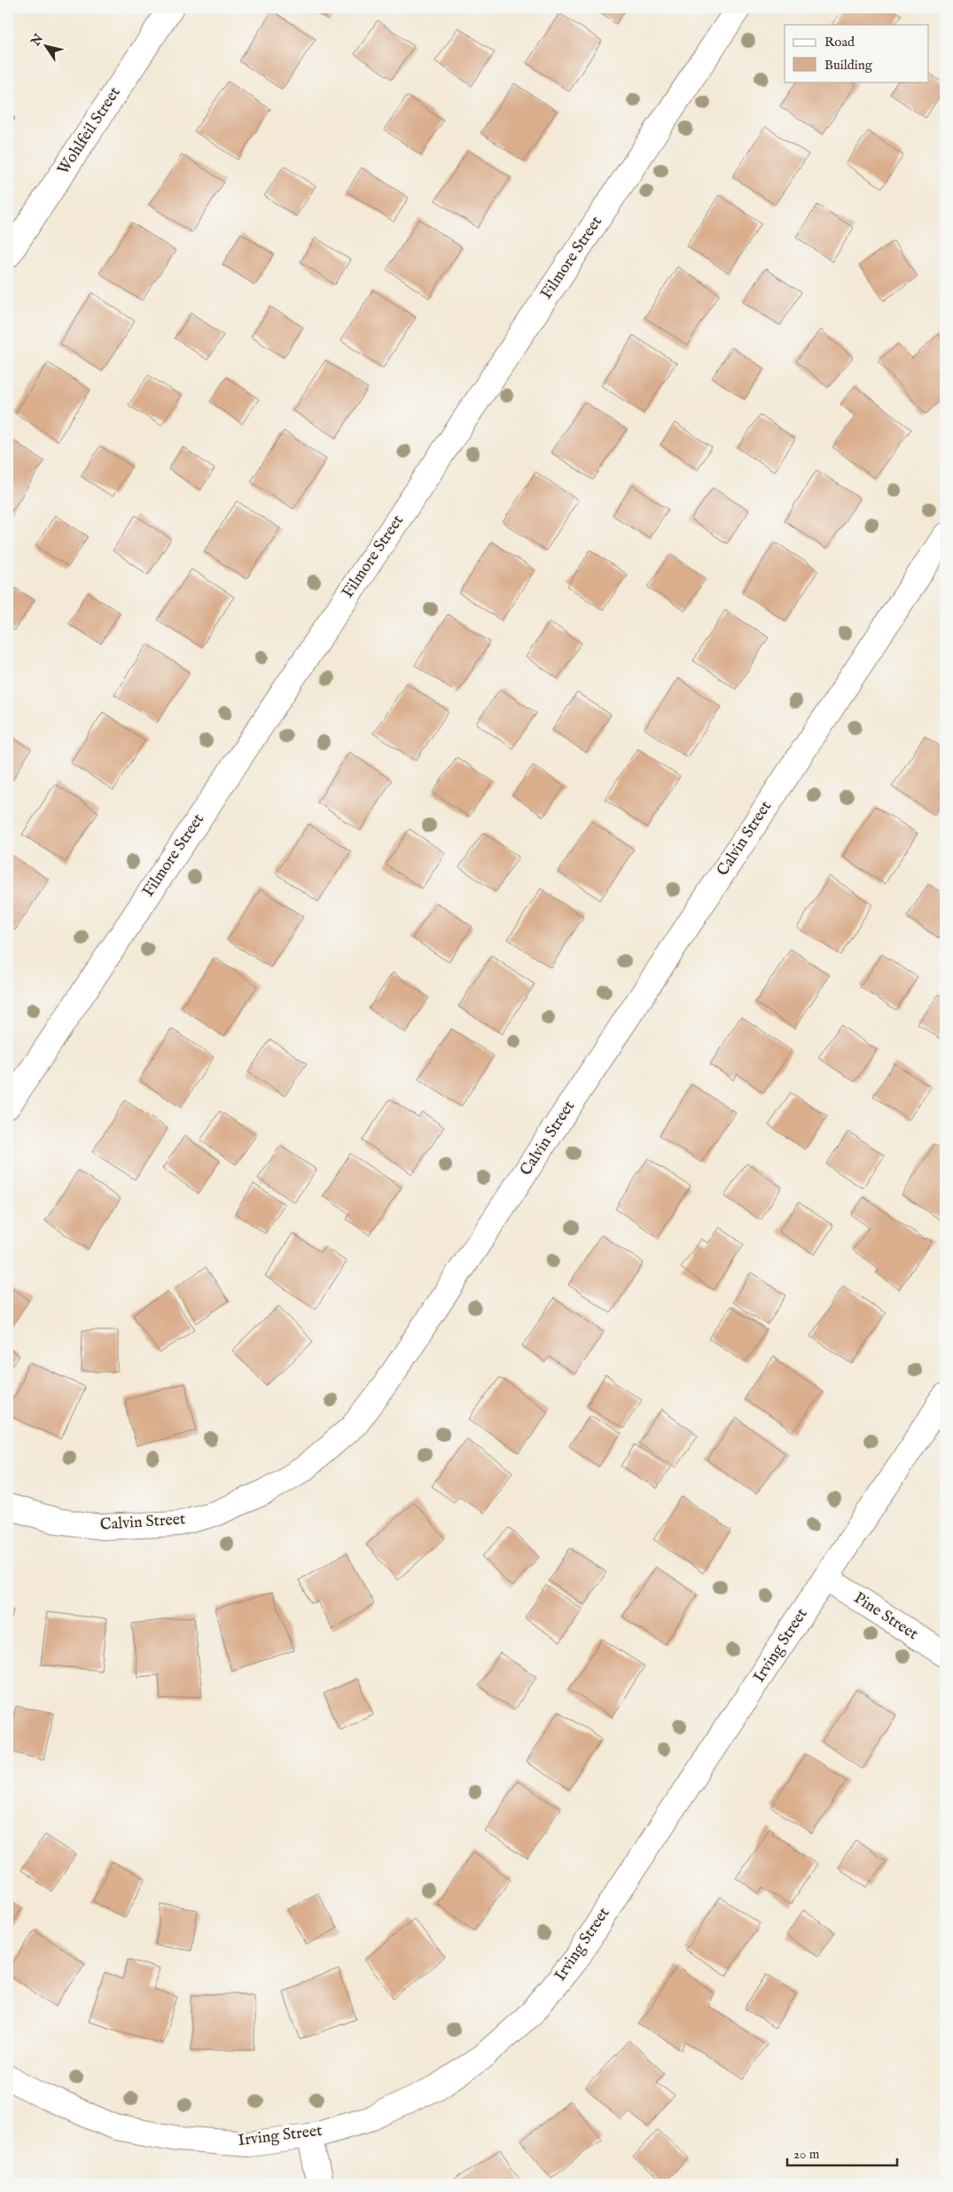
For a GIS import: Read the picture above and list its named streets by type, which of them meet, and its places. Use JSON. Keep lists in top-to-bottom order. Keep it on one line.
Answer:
{"streets":{"street":["Wohlfeil Street","Filmore Street","Calvin Street","Pine Street","Irving Street"]},"crossings":[["Pine Street","Irving Street"]],"legend":["Road","Building"],"scale_bar":"20 m","north":"top left"}
